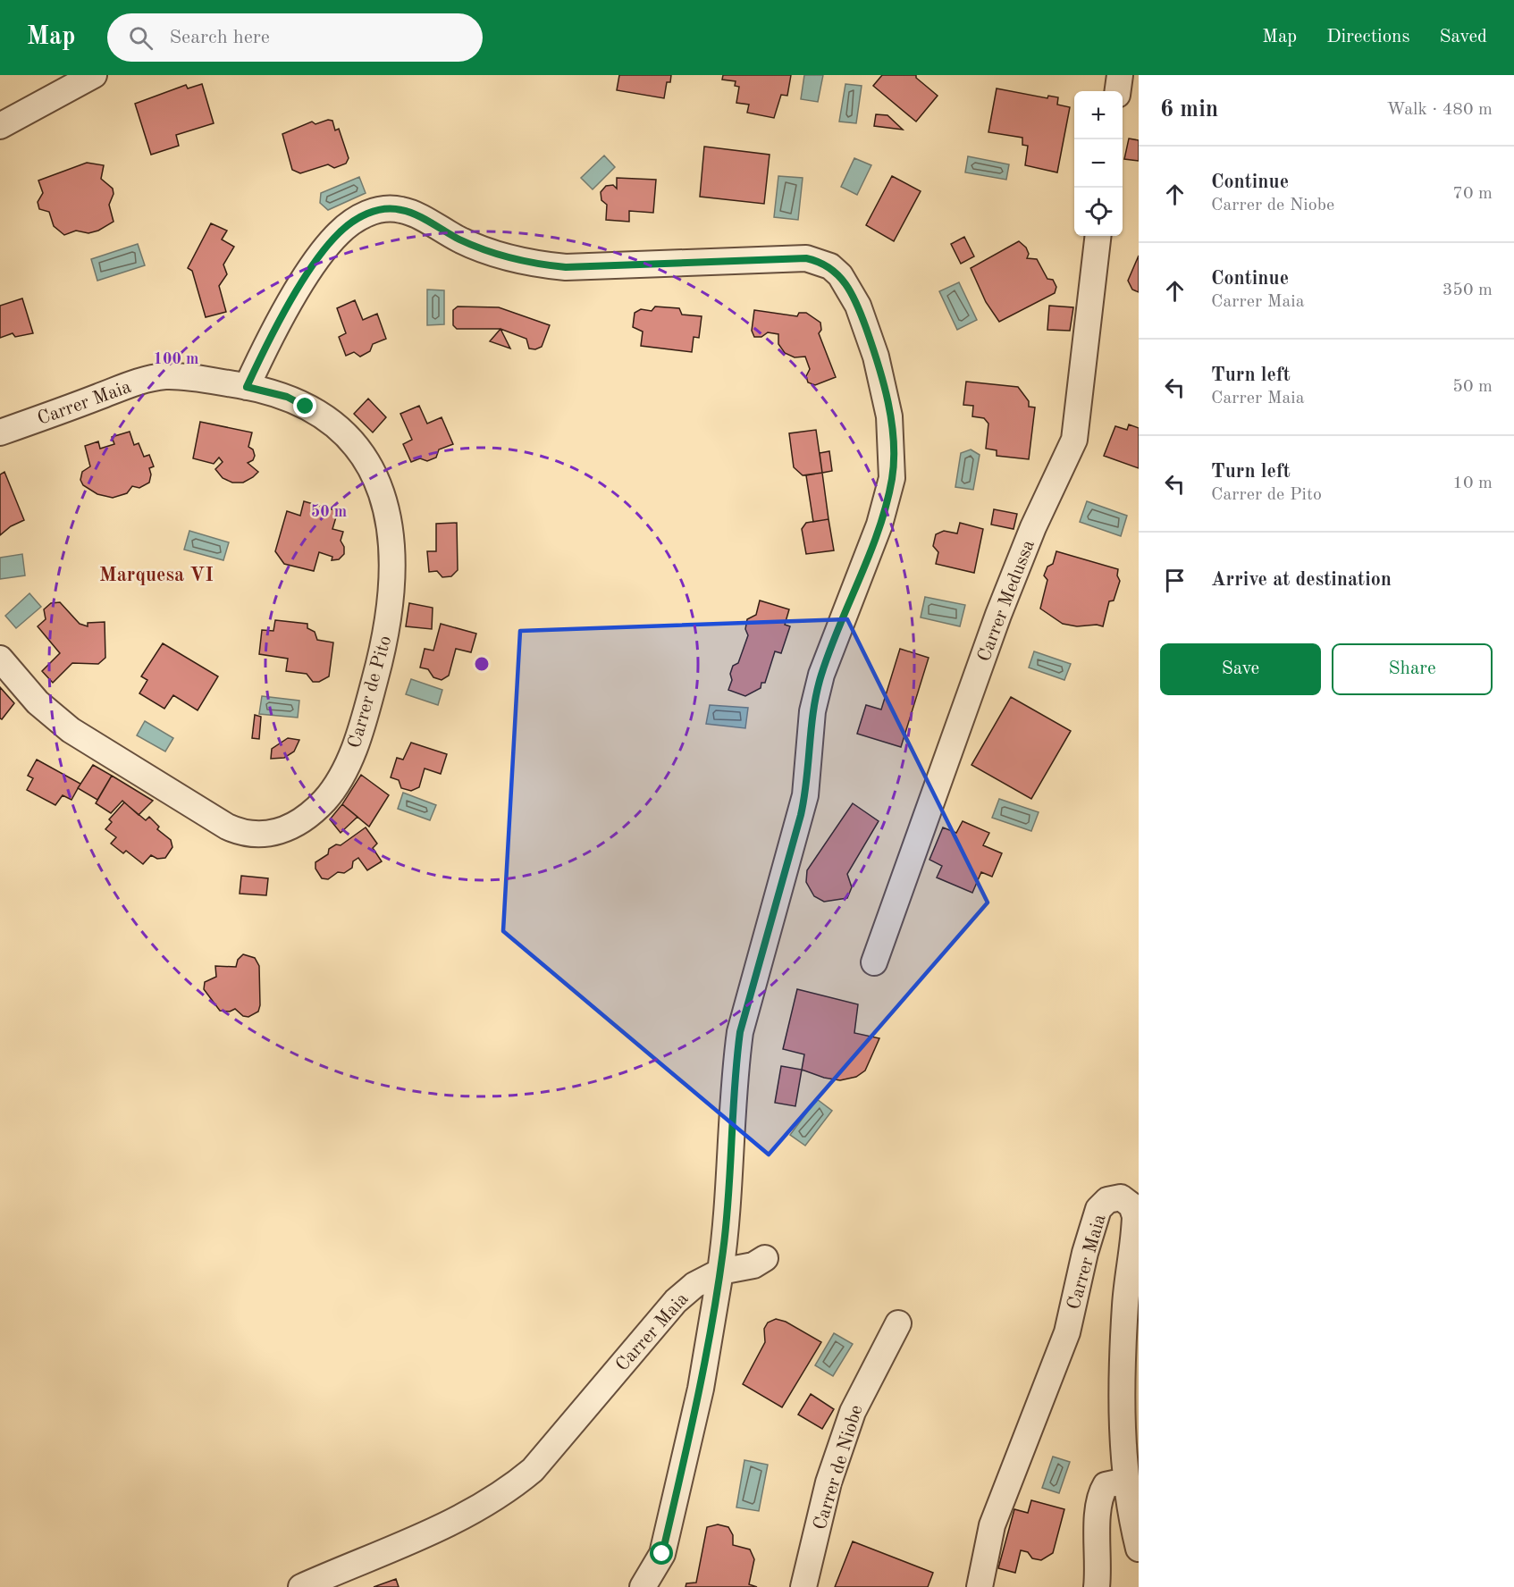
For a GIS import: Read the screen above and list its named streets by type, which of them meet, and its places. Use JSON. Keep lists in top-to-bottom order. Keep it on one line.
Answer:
{"streets":{"street":["Carrer Maia","Carrer Medussa","Carrer de Pito","Carrer de Niobe"]},"crossings":[["Carrer Maia","Carrer de Pito"]],"districts":["Marquesa VI"],"page":{"header":"Map","search":"Search here","nav":["Map","Directions","Saved"],"heading":["6 min","Walk · 480 m"],"map_buttons":["+","−"],"list":[["Continue","Carrer de Niobe","70 m"],["Continue","Carrer Maia","350 m"],["Turn left","Carrer Maia","50 m"],["Turn left","Carrer de Pito","10 m"],"Arrive at destination"],"buttons":["Save","Share"]},"rings":["100 m","50 m"]}
